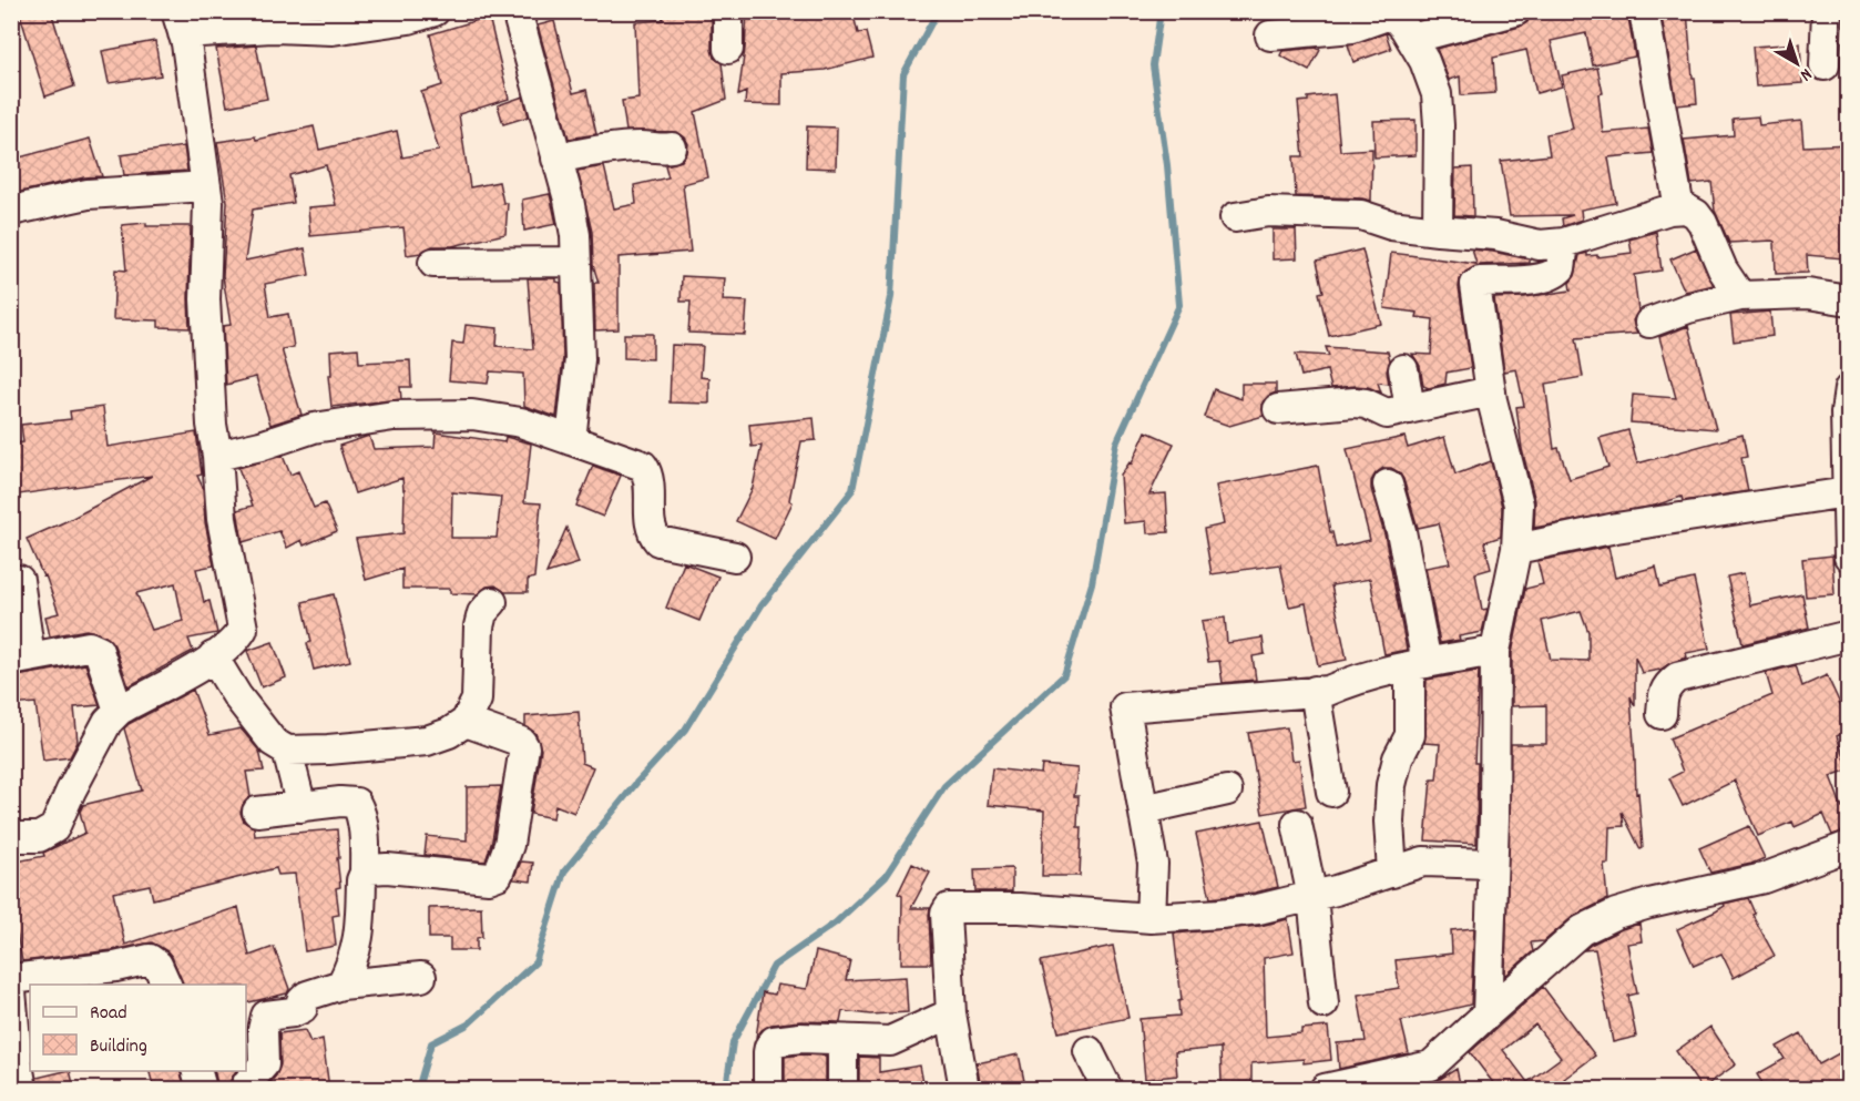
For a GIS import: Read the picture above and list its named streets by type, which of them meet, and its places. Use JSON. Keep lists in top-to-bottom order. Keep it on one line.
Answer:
{"legend":["Road","Building"],"north":"bottom right"}
